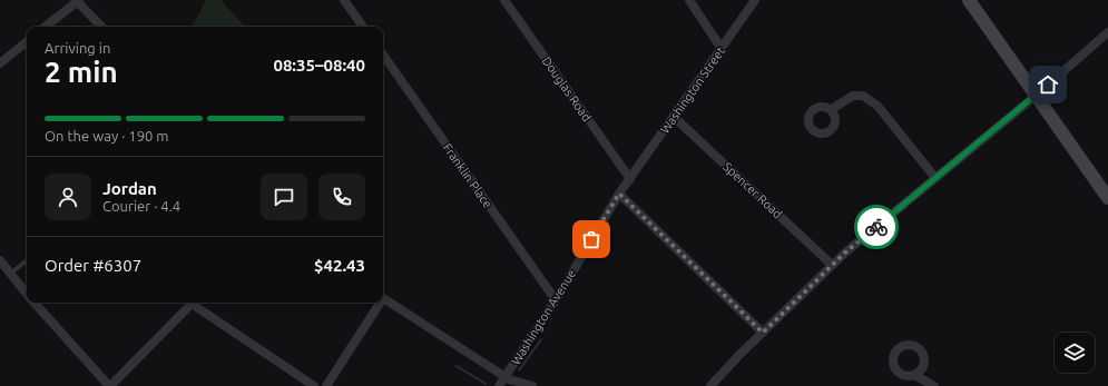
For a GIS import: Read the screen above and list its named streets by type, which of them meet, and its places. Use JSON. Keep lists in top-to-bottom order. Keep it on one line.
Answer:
{"streets":{"street":["Douglas Road","Washington Street","Franklin Place","Spencer Road","Washington Avenue"]},"crossings":[["Douglas Road","Washington Street"],["Douglas Road","Washington Avenue"],["Washington Street","Spencer Road"],["Washington Street","Washington Avenue"],["Franklin Place","Washington Avenue"]],"page":{"heading":["2 min","Arriving in","08:35–08:40"],"panel":["Jordan","Courier · 4.4","Order #6307","$42.43"],"bar":"On the way · 190 m"}}
